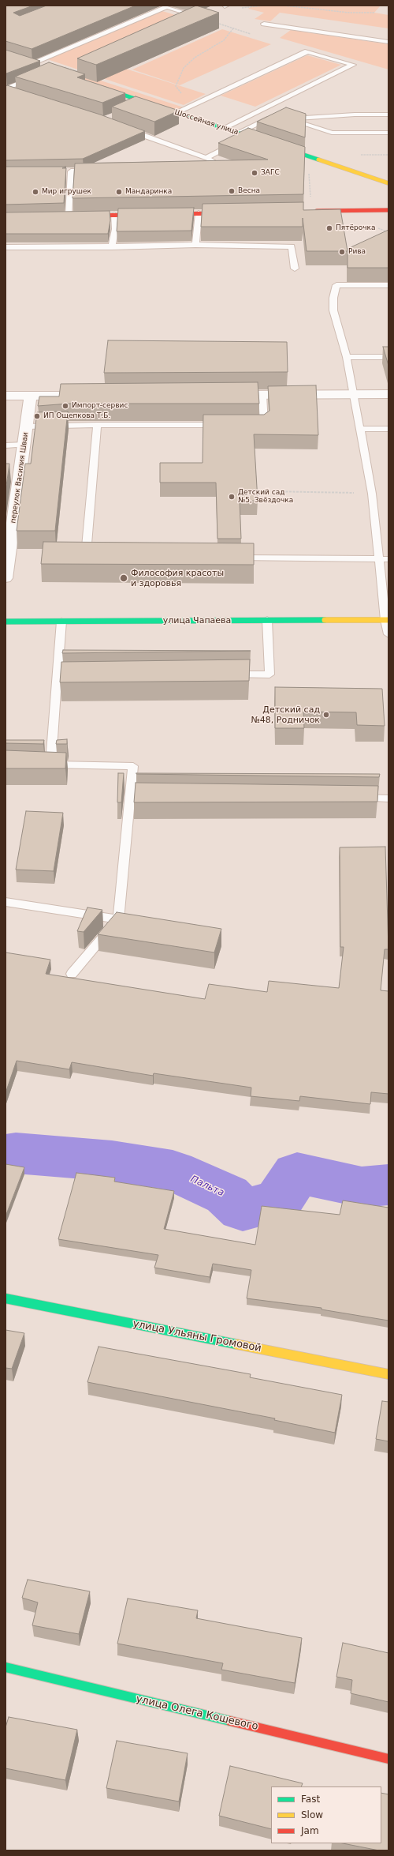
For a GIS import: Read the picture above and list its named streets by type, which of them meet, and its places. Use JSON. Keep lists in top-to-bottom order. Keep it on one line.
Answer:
{"streets":{"street":["Шоссейная улица","переулок Василия Шваи","улица Чапаева","улица Ульяны Громовой","улица Олега Кошевого"]},"water":["Пальта"],"places":["ЗАГС","Весна","Мир игрушек","Мандаринка","Пятёрочка","Рива","Импорт-сервис","ИП Ощепкова Т.Б.","Детский сад №5, Звёздочка","Философия красоты и здоровья","Детский сад №48, Родничок"],"legend":["Fast","Slow","Jam"]}
